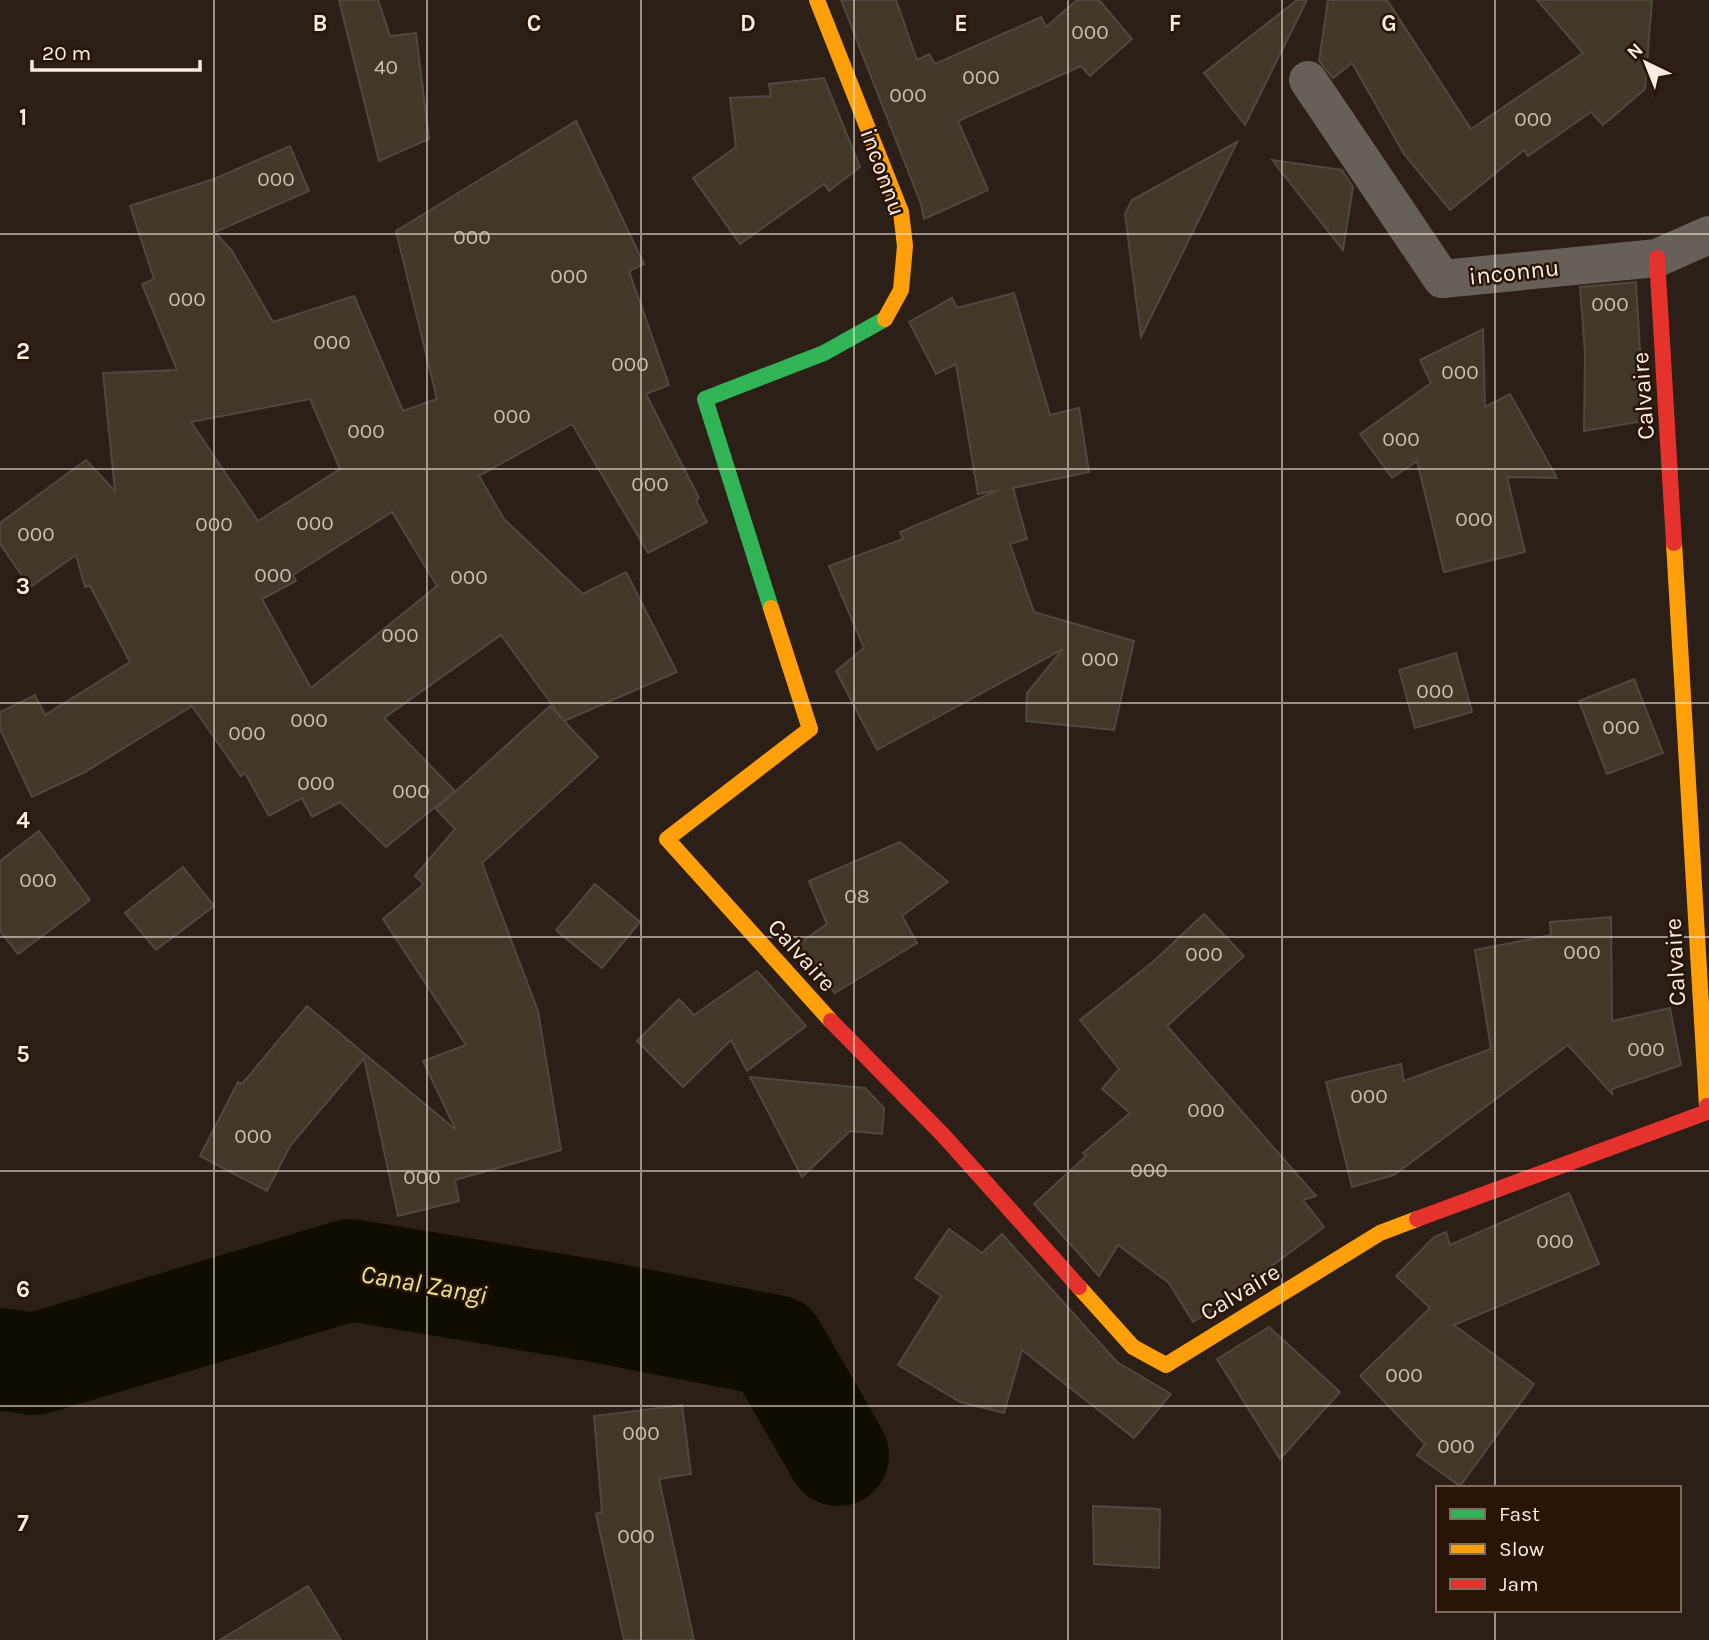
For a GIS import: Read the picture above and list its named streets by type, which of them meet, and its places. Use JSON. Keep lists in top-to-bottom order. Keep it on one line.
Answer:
{"streets":{"street":["inconnu","Calvaire"]},"crossings":[["inconnu","Calvaire"]],"water":["Canal Zangi"],"house_numbers":["000","40","000","000","000","000","000","000","000","000","000","000","000","000","000","000","000","000","000","000","000","000","000","000","000","000","000","000","000","000","000","000","08","000","000","000","000","000","000","000","000","000","000","000","000","000"],"legend":["Fast","Slow","Jam"],"scale_bar":"20 m","north":"top left","grid":{"columns":["B","C","D","E","F","G"],"rows":["1","2","3","4","5","6","7"]}}
